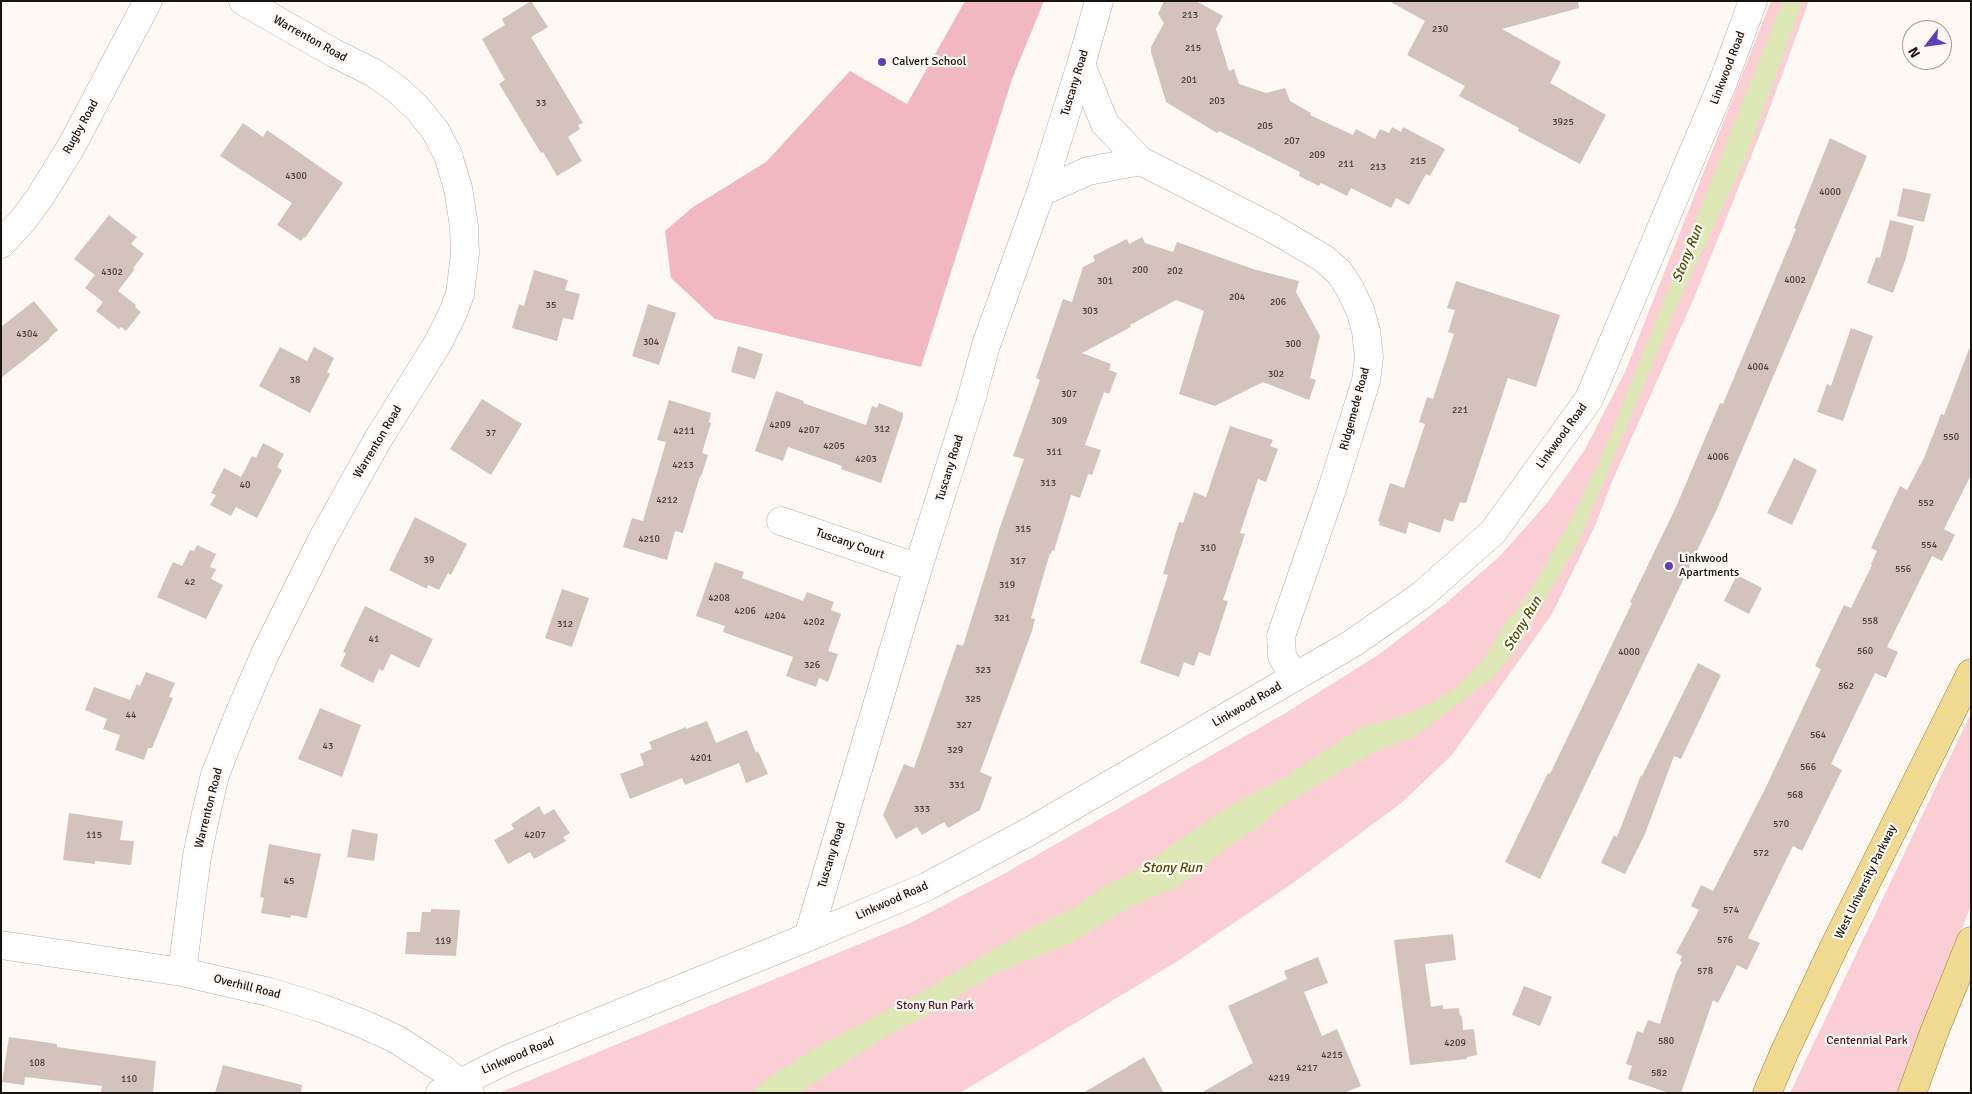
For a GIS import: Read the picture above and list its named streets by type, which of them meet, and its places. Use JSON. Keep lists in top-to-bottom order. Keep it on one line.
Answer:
{"streets":{"main road":["West University Parkway"],"street":["Warrenton Road","Linkwood Road","Tuscany Road","Rugby Road","Ridgemede Road","Tuscany Court","Overhill Road"]},"crossings":[["Warrenton Road","Overhill Road"],["Linkwood Road","Tuscany Road"],["Linkwood Road","Ridgemede Road"],["Linkwood Road","Overhill Road"],["Tuscany Road","Ridgemede Road"],["Tuscany Road","Tuscany Court"]],"water":["Stony Run"],"parks":["Stony Run Park","Centennial Park"],"places":["Calvert School","Linkwood Apartments"],"house_numbers":["213","230","215","201","203","33","3925","205","207","209","215","211","213","4300","4000","200","202","4302","4002","301","204","206","35","303","4304","304","300","4004","302","38","307","221","309","4209","312","4207","4211","37","550","4205","311","4006","4203","4213","313","40","4212","552","315","4210","554","310","39","317","556","42","319","4208","4206","4204","321","558","4202","312","41","560","4000","326","323","562","325","44","327","564","43","329","4201","566","331","568","333","570","115","4207","572","45","574","576","119","578","580","4209","4215","108","4217","582","4219","110"],"north":"bottom left"}
